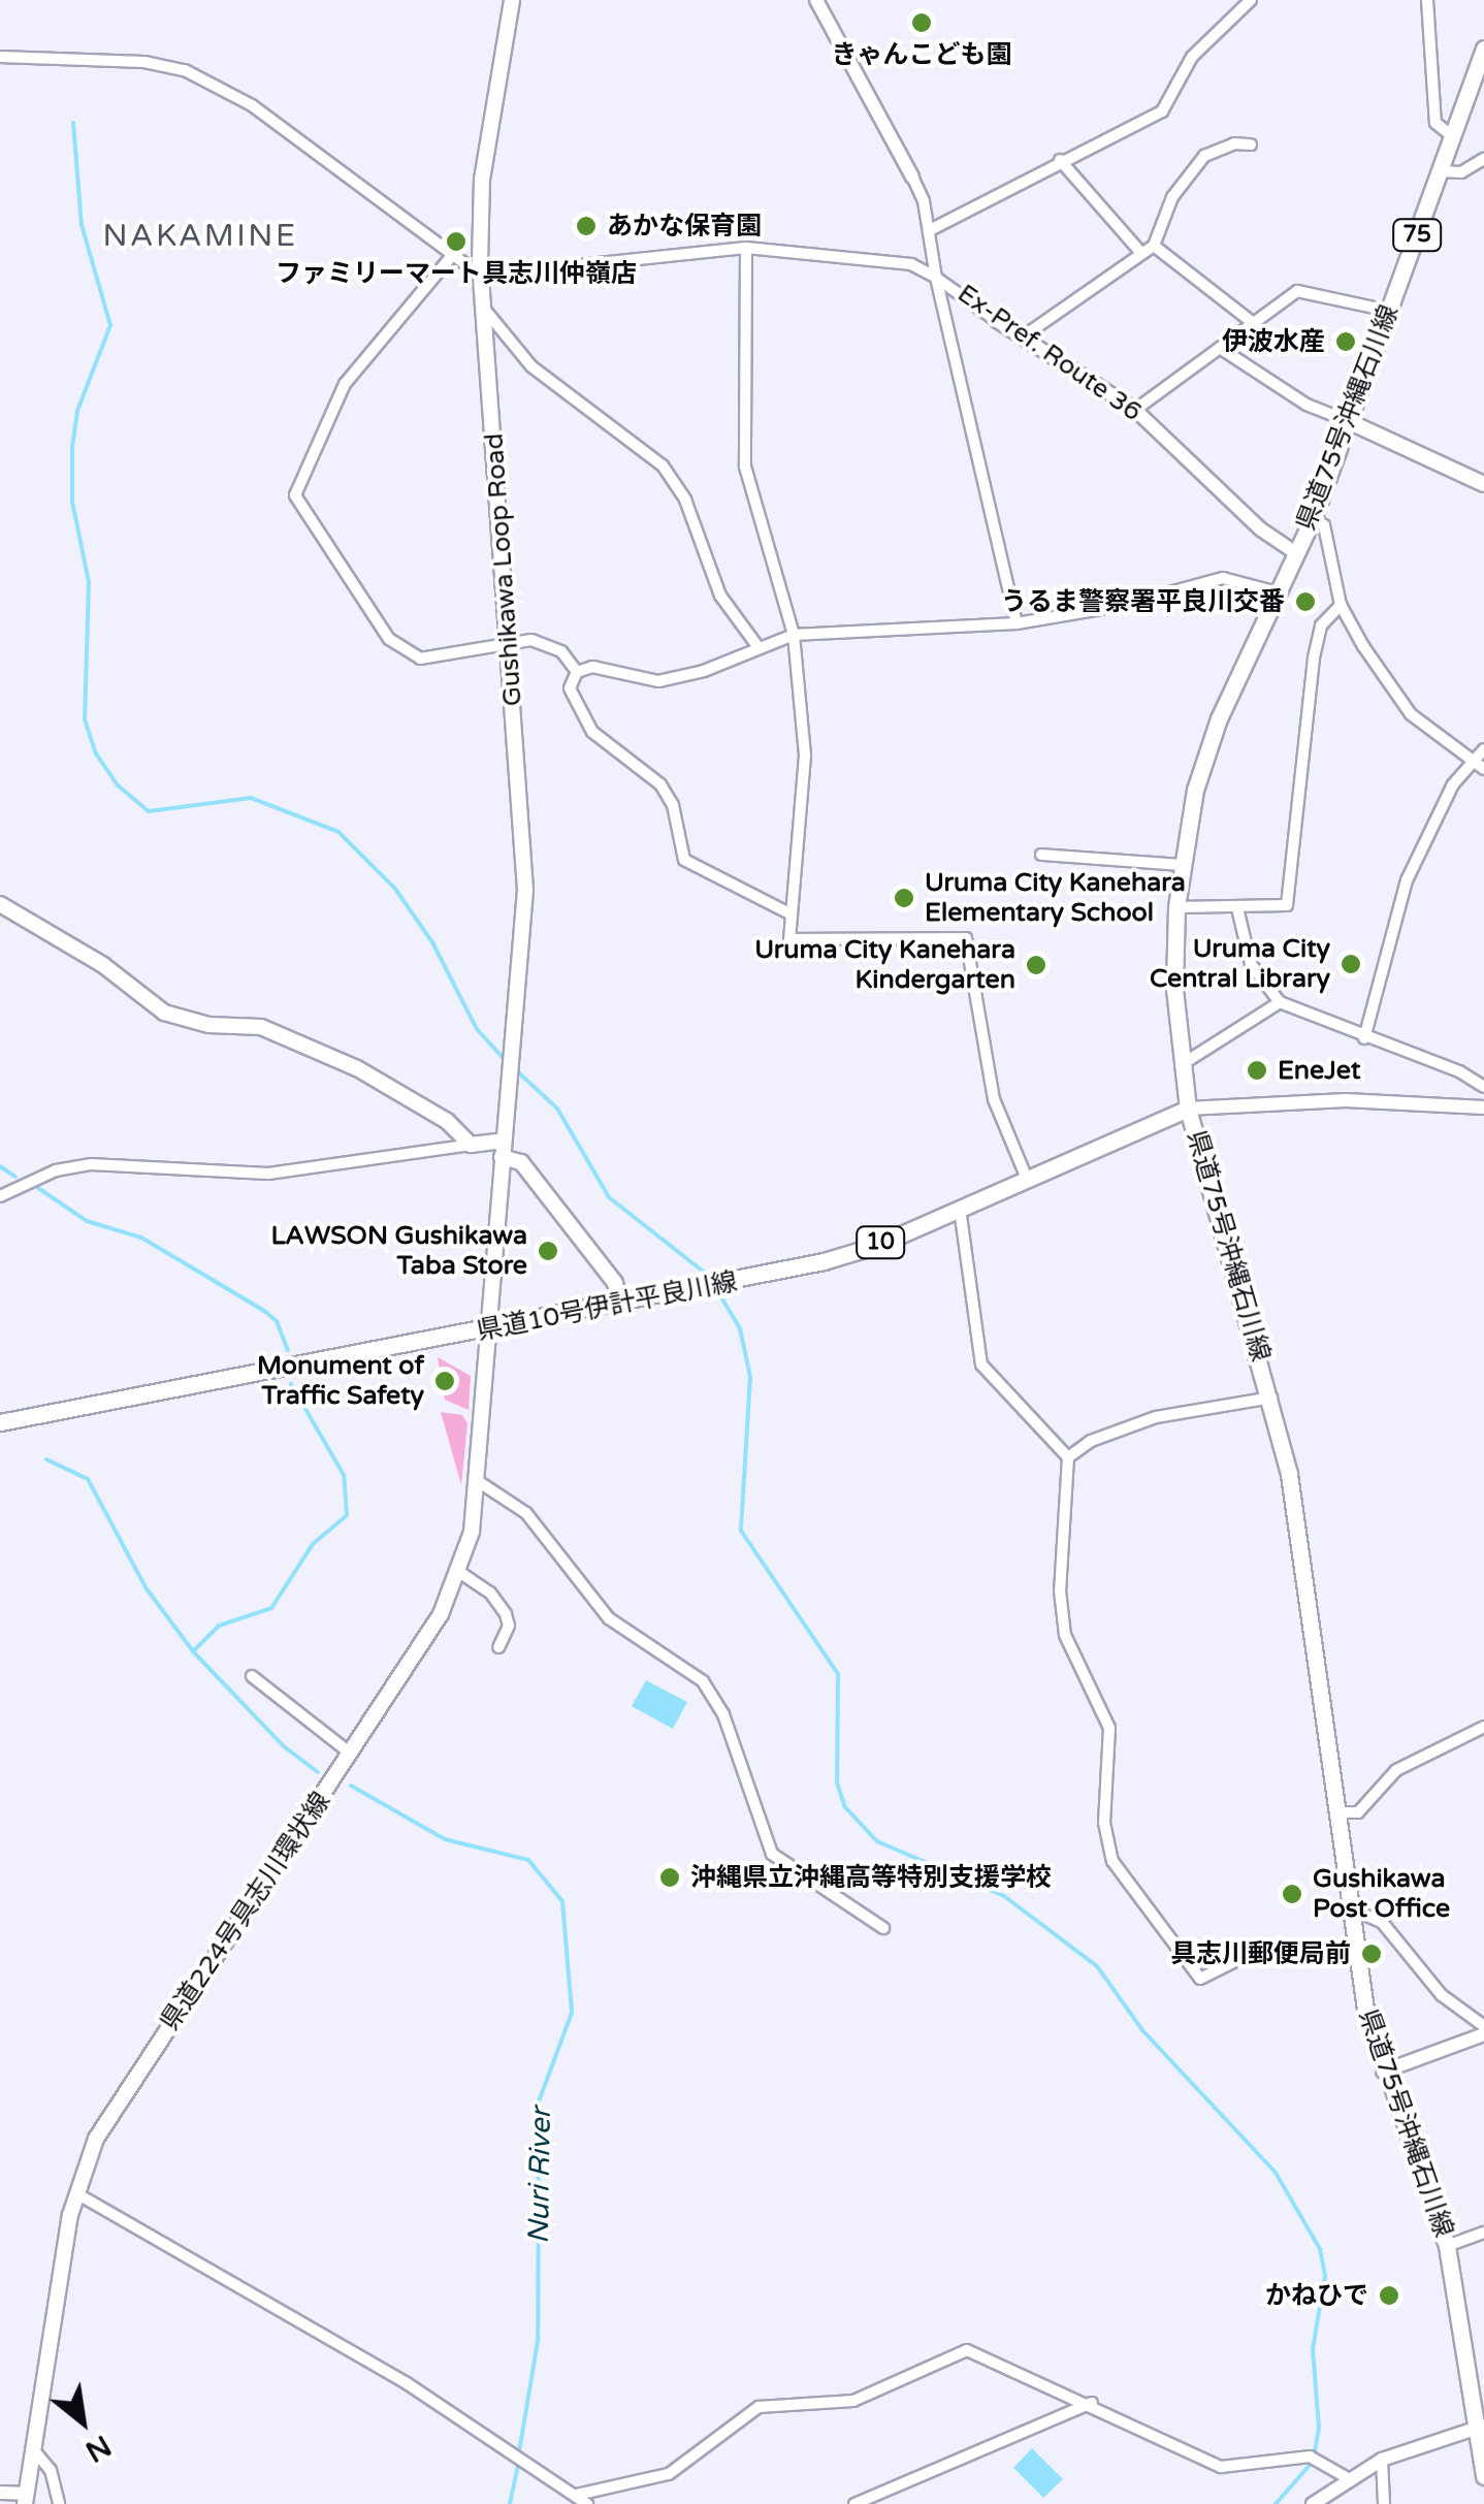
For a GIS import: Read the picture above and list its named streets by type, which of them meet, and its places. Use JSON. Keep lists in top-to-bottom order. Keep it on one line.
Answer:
{"streets":{"main road":["75","県道75号沖縄石川線","Gushikawa Loop Road","10","県道10号伊計平良川線","県道224号具志川環状線"],"street":["Ex-Pref. Route 36"]},"crossings":[["Ex-Pref. Route 36","県道75号沖縄石川線"],["県道75号沖縄石川線","県道10号伊計平良川線"],["Gushikawa Loop Road","県道10号伊計平良川線"],["Gushikawa Loop Road","県道224号具志川環状線"],["県道10号伊計平良川線","県道224号具志川環状線"]],"districts":["NAKAMINE"],"water":["Nuri River"],"places":["きゃんこども園","あかな保育園","ファミリーマート具志川仲嶺店","伊波水産","うるま警察署平良川交番","Uruma City Kanehara Elementary School","Uruma City Central Library","Uruma City Kanehara Kindergarten","EneJet","LAWSON Gushikawa Taba Store","Monument of Traffic Safety","沖縄県立沖縄高等特別支援学校","Gushikawa Post Office","具志川郵便局前","かねひで"],"north":"bottom right"}
